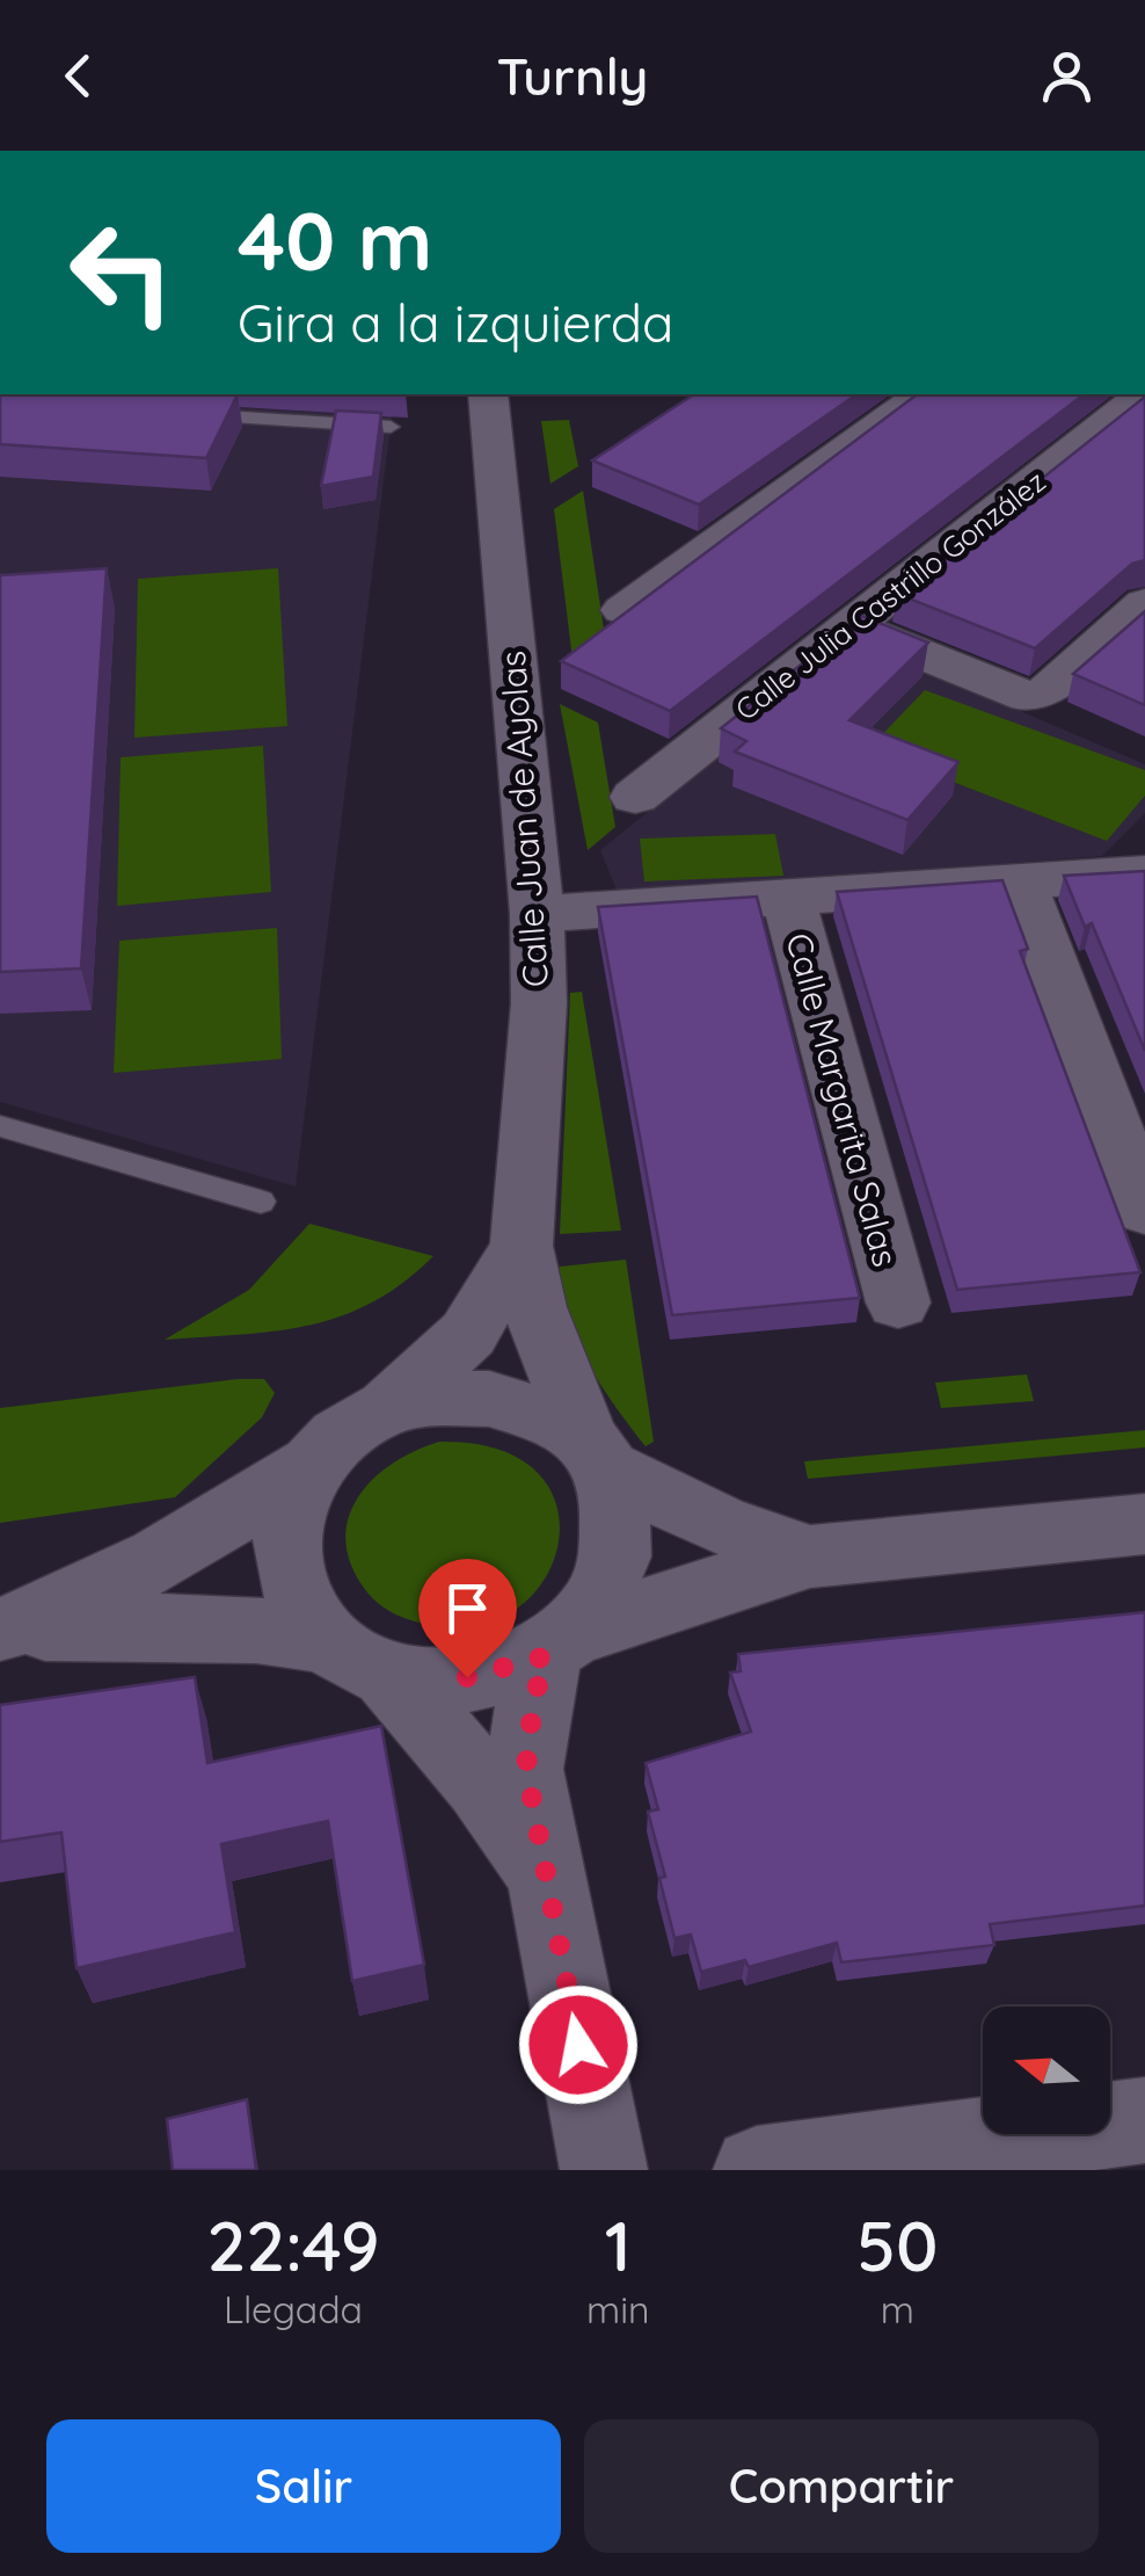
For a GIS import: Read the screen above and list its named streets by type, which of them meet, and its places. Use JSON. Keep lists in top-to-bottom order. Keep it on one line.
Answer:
{"streets":{"street":["Calle Julia Castrillo González","Calle Juan de Ayolas","Calle Margarita Salas"]},"north":"left","page":{"header":"Turnly","turn":["40 m","Gira a la izquierda"],"eta":["22:49","Llegada","1","min","50","m"],"buttons":["Salir","Compartir"]}}
